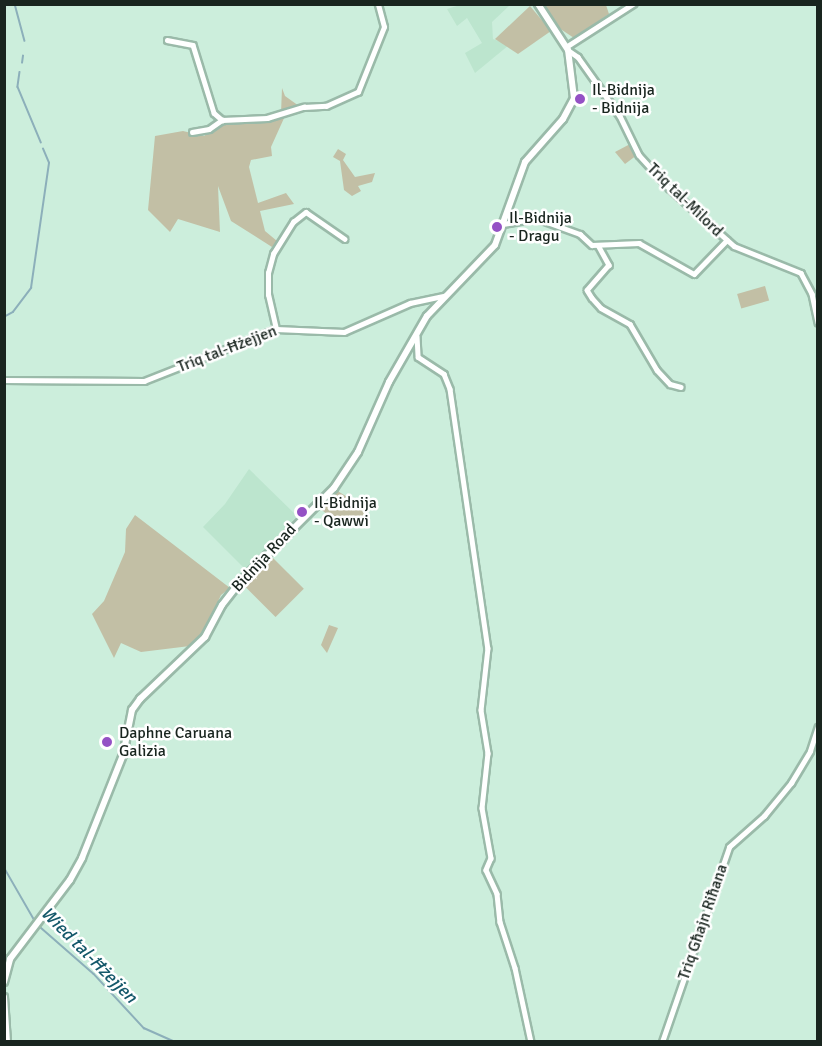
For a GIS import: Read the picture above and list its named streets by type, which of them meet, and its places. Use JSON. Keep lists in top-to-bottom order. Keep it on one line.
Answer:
{"streets":{"street":["Triq tal-Milord","Triq tal-Ħżejjen","Bidnija Road","Triq Għajn Riħana"]},"crossings":[["Triq tal-Milord","Bidnija Road"],["Triq tal-Ħżejjen","Bidnija Road"]],"water":["Wied tal-Ħżejjen"],"places":["Il-Bidnija - Bidnija","Il-Bidnija - Dragu","Il-Bidnija - Qawwi","Daphne Caruana Galizia"]}
